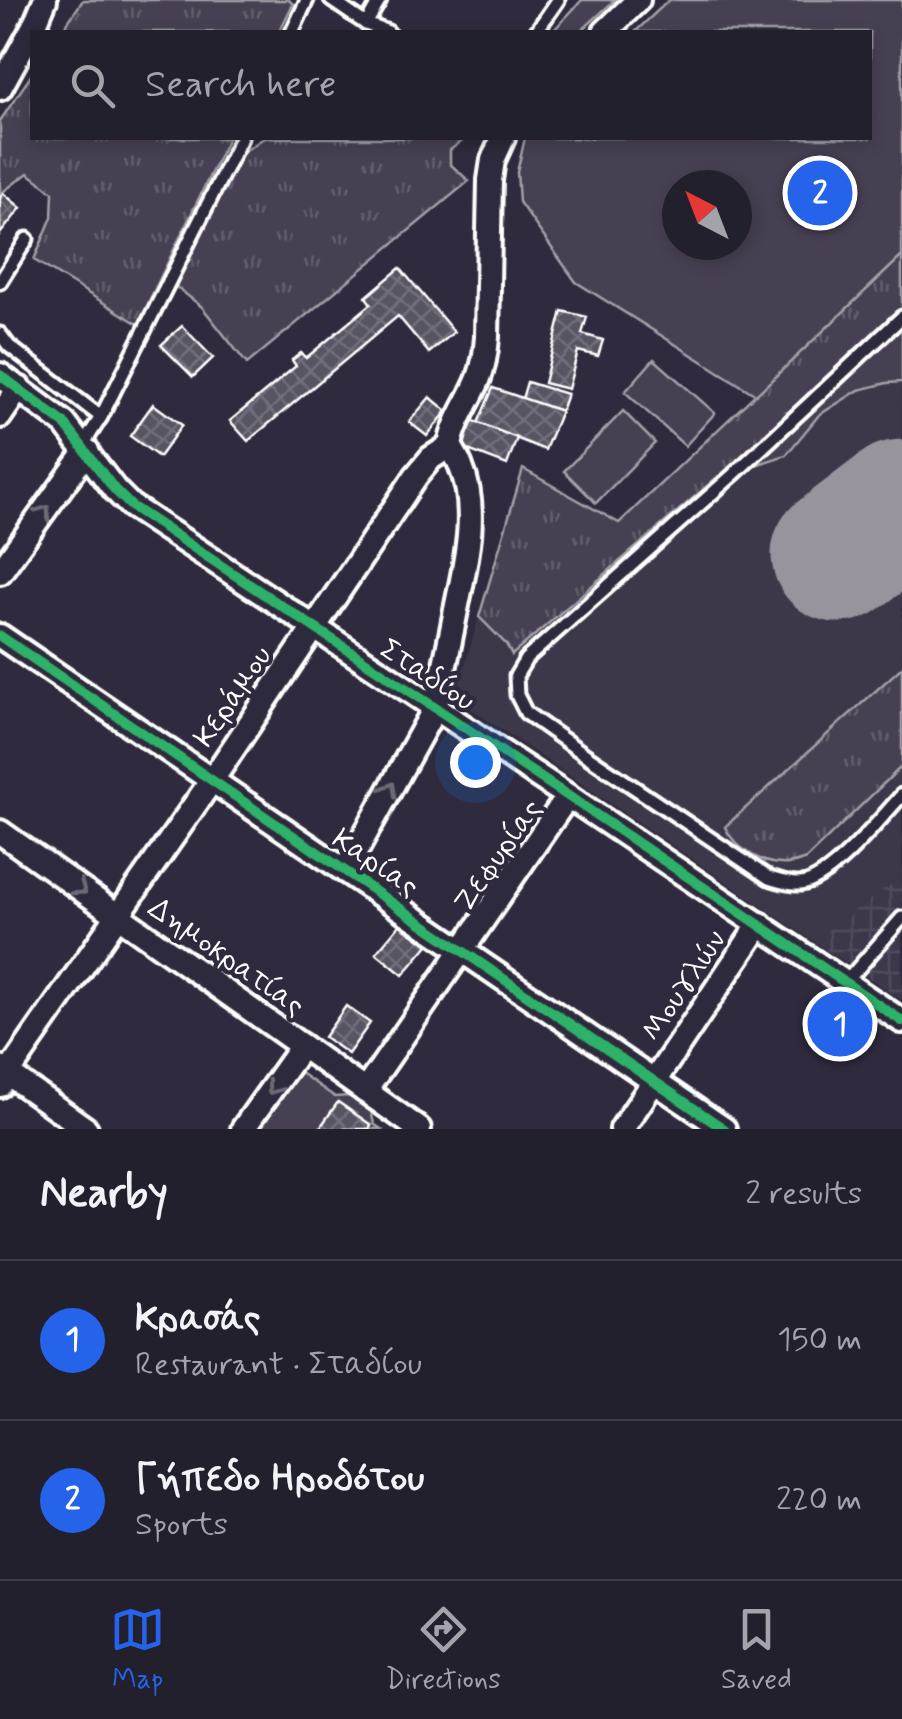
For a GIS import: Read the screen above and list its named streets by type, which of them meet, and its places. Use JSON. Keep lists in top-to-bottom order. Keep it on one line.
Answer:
{"streets":{"street":["Σταδίου","Κεράμου","Ζεφυρίας","Καρίας","Δημοκρατίας","Μουγλών"]},"crossings":[["Σταδίου","Κεράμου"],["Σταδίου","Ζεφυρίας"],["Σταδίου","Μουγλών"],["Κεράμου","Καρίας"],["Κεράμου","Δημοκρατίας"],["Ζεφυρίας","Καρίας"],["Ζεφυρίας","Δημοκρατίας"],["Καρίας","Μουγλών"]],"north":"top left","page":{"search":"Search here","pins":["2","1"],"heading":["Nearby","2 results"],"list":[{"mark":"1","name":"Κρασάς","note":"Restaurant · Σταδίου","value":"150 m"},{"mark":"2","name":"Γήπεδο Ηροδότου","note":"Sports","value":"220 m"}],"nav":["Map","Directions","Saved"]}}
